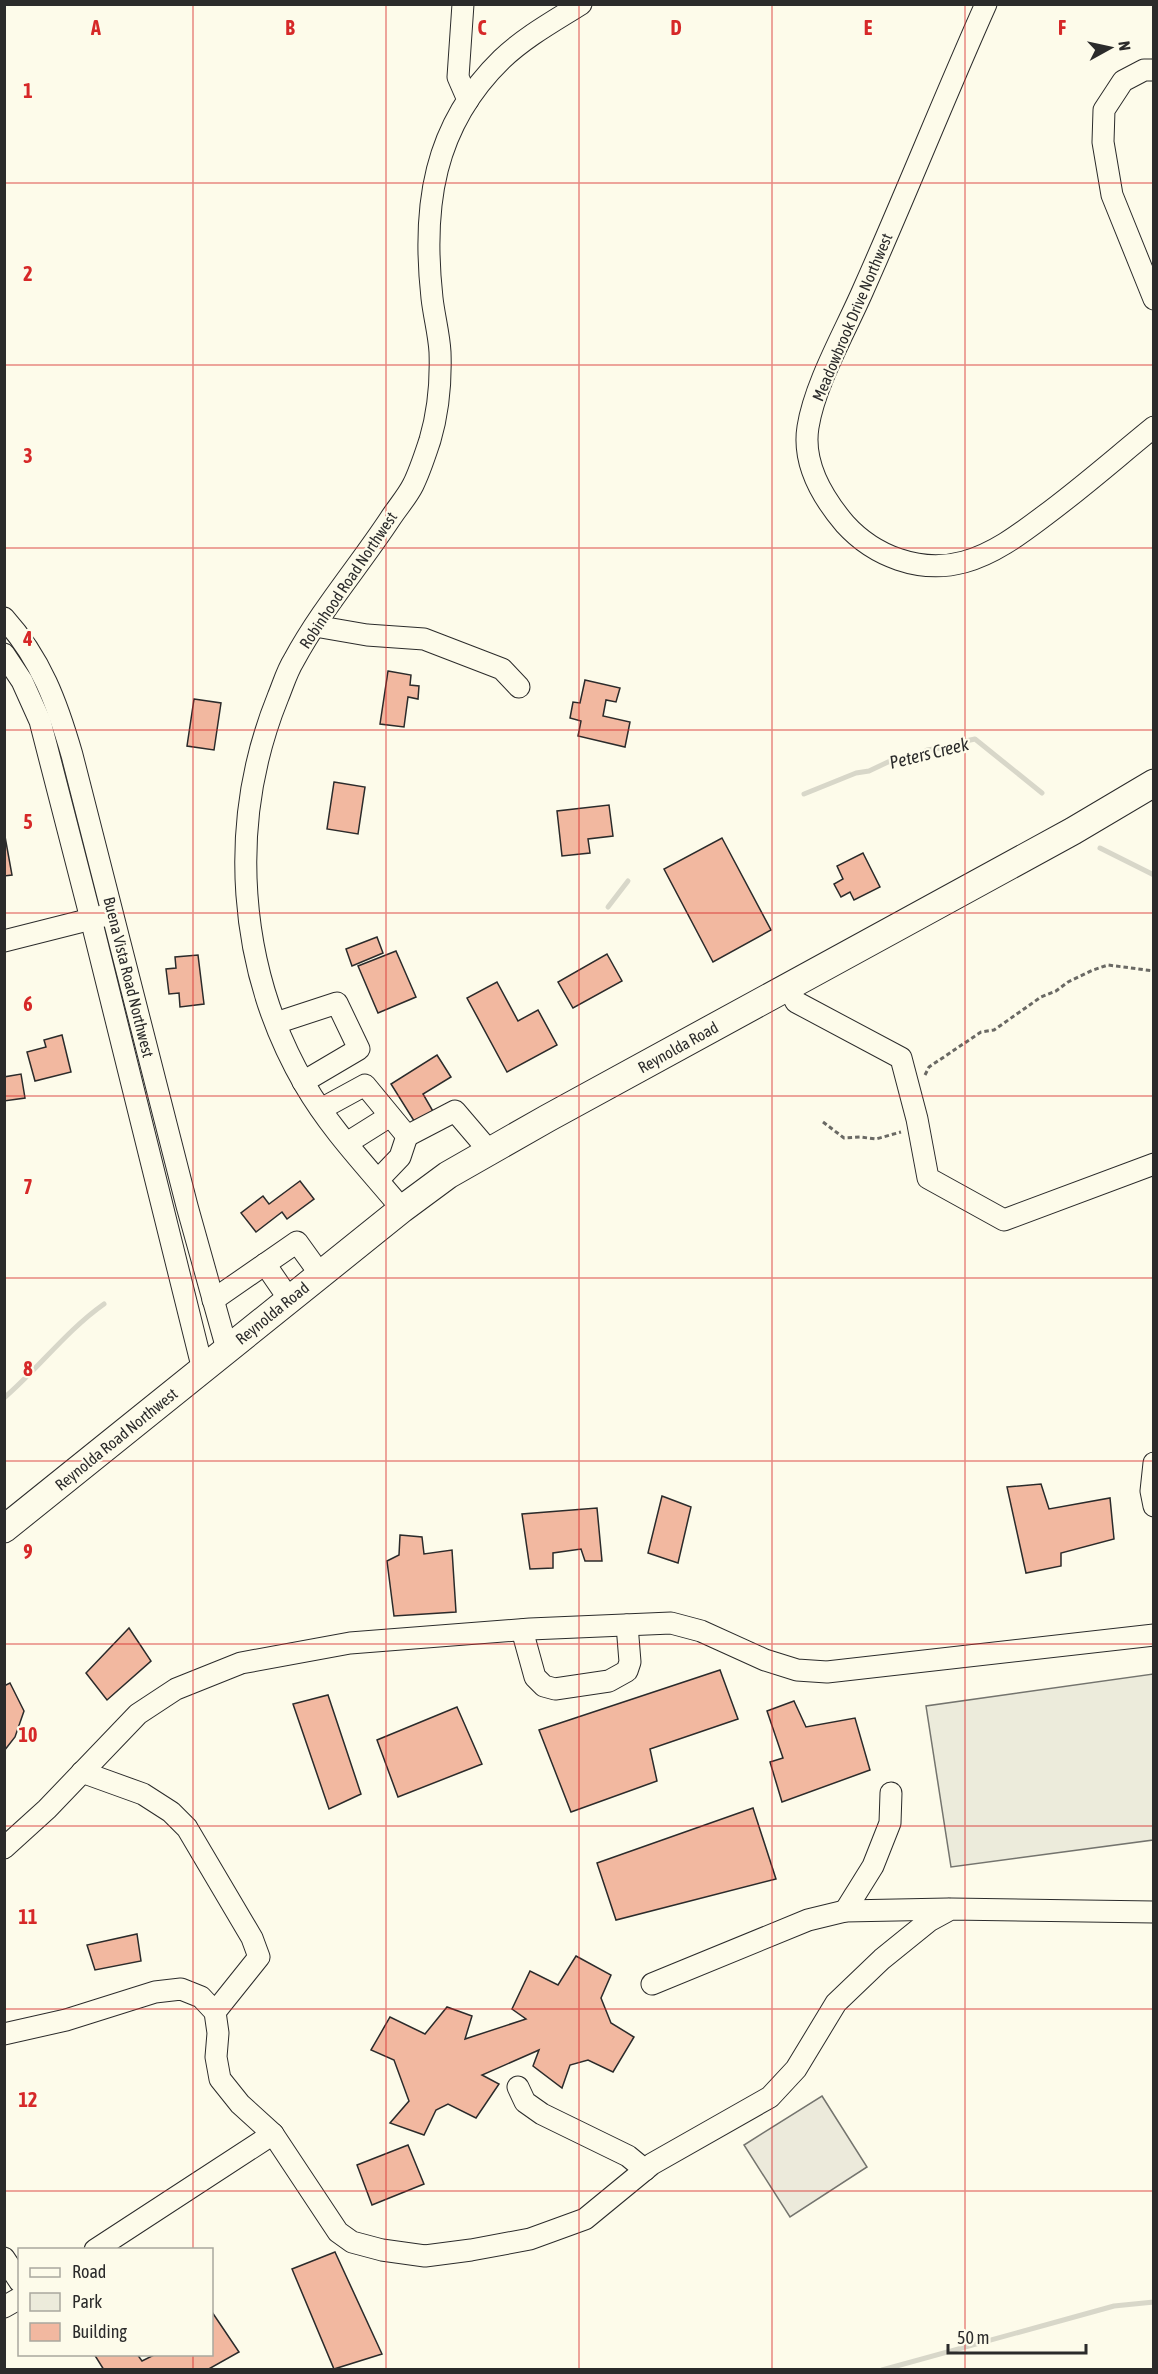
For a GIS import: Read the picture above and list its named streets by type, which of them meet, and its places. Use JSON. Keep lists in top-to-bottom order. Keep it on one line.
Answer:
{"streets":{"main road":["Reynolda Road","Reynolda Road Northwest"],"street":["Meadowbrook Drive Northwest","Robinhood Road Northwest","Buena Vista Road Northwest"]},"crossings":[["Robinhood Road Northwest","Reynolda Road"],["Buena Vista Road Northwest","Reynolda Road"],["Buena Vista Road Northwest","Reynolda Road Northwest"],["Reynolda Road","Reynolda Road Northwest"]],"water":["Peters Creek"],"legend":["Road","Park","Building"],"scale_bar":"50 m","north":"right","grid":{"columns":["A","B","C","D","E","F"],"rows":["1","2","3","4","5","6","7","8","9","10","11","12"]}}
